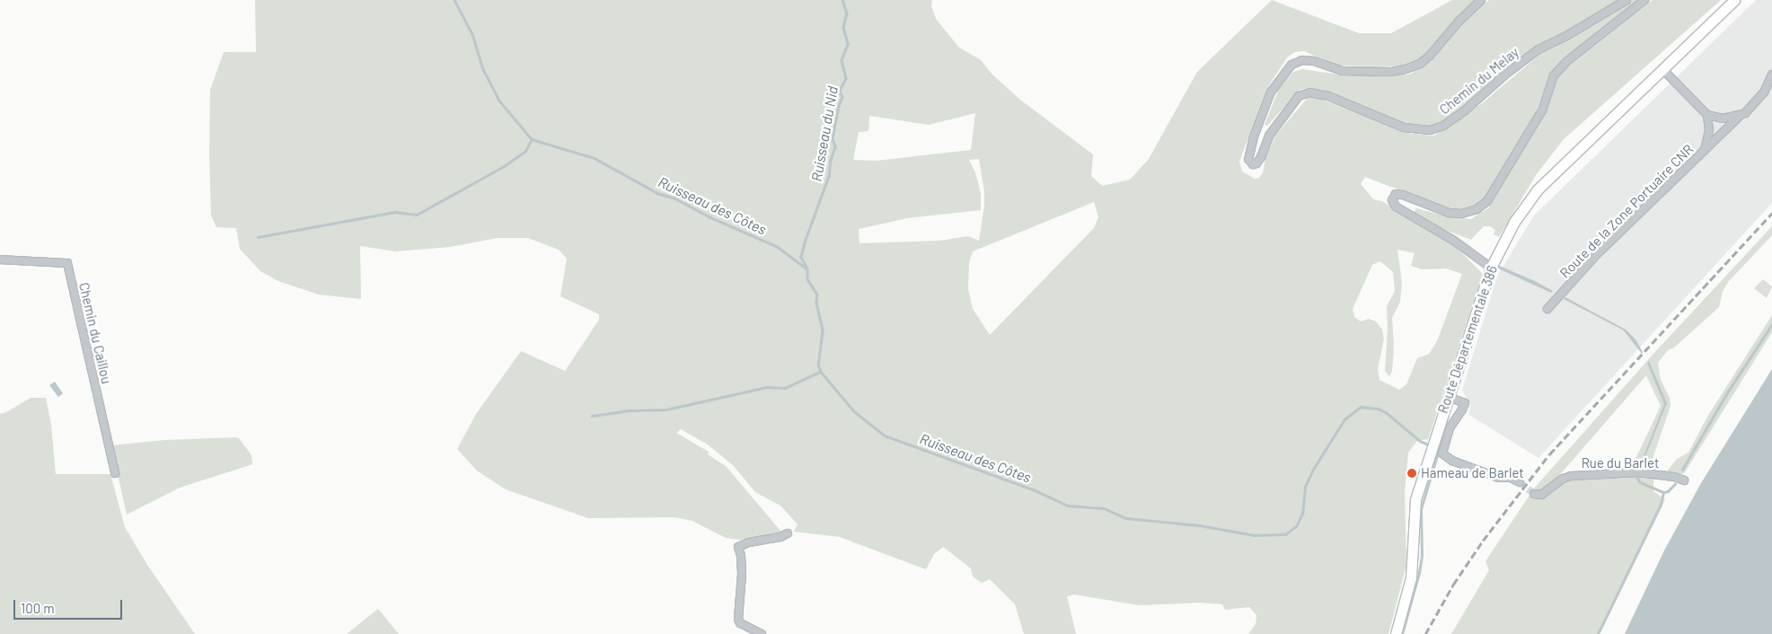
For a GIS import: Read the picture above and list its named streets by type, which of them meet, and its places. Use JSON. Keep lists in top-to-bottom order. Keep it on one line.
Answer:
{"streets":{"main road":["Route Départementale 386"],"street":["Chemin du Melay","Route de la Zone Portuaire CNR","Chemin du Caillou","Rue du Barlet"]},"water":["Ruisseau du Nid","Ruisseau des Côtes"],"places":["Hameau de Barlet"],"scale_bar":"100 m"}
